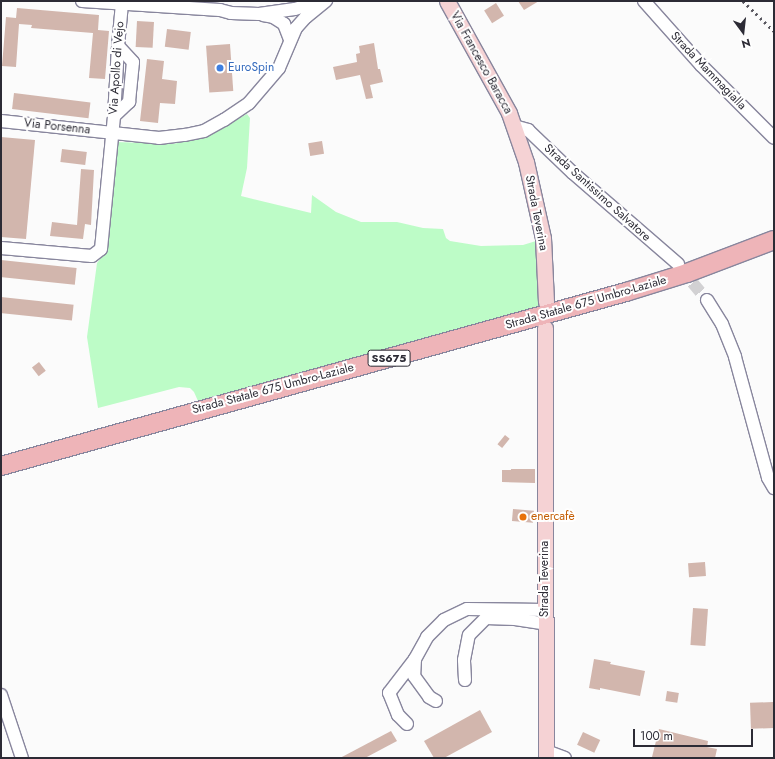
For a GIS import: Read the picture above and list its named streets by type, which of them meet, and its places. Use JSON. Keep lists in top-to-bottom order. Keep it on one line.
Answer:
{"streets":{"highway":["Strada Statale 675 Umbro-Laziale","SS675"],"main road":["Via Francesco Baracca","Strada Teverina"],"street":["Via Apollo di Vejo","Strada Mammagialla","Via Porsenna","Strada Santissimo Salvatore"]},"crossings":[["Via Francesco Baracca","Strada Santissimo Salvatore"],["Via Francesco Baracca","Strada Teverina"],["Via Apollo di Vejo","Via Porsenna"],["Strada Santissimo Salvatore","Strada Teverina"]],"places":["EuroSpin","enercafè"],"scale_bar":"100 m","north":"bottom"}
